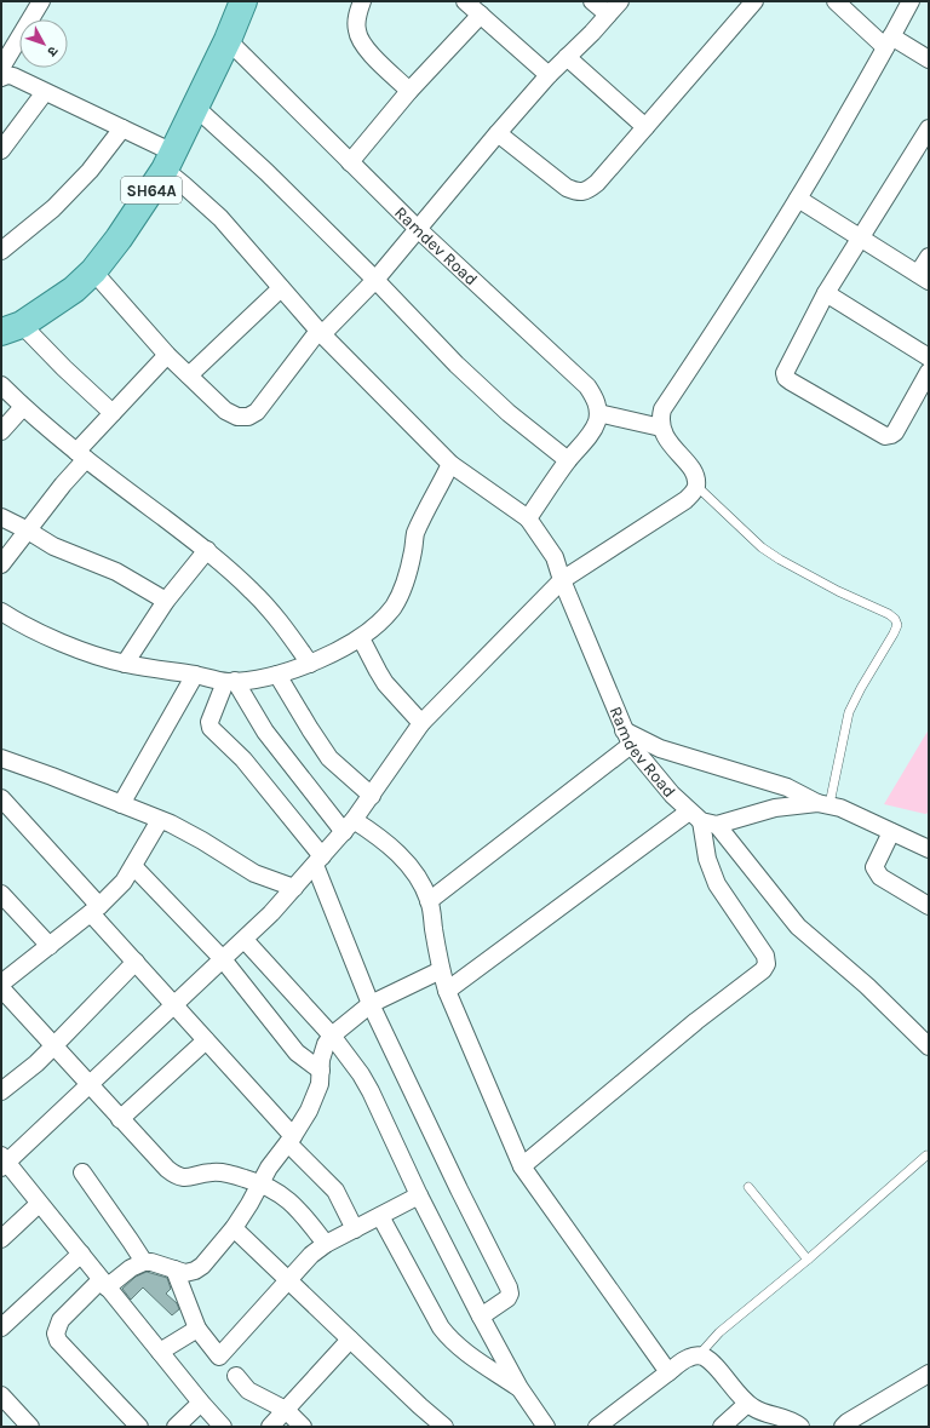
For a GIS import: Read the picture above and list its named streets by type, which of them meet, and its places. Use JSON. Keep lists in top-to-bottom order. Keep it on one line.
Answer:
{"streets":{"main road":["SH64A"],"street":["Ramdev Road"]},"crossings":[["SH64A","Ramdev Road"]],"north":"bottom right"}
